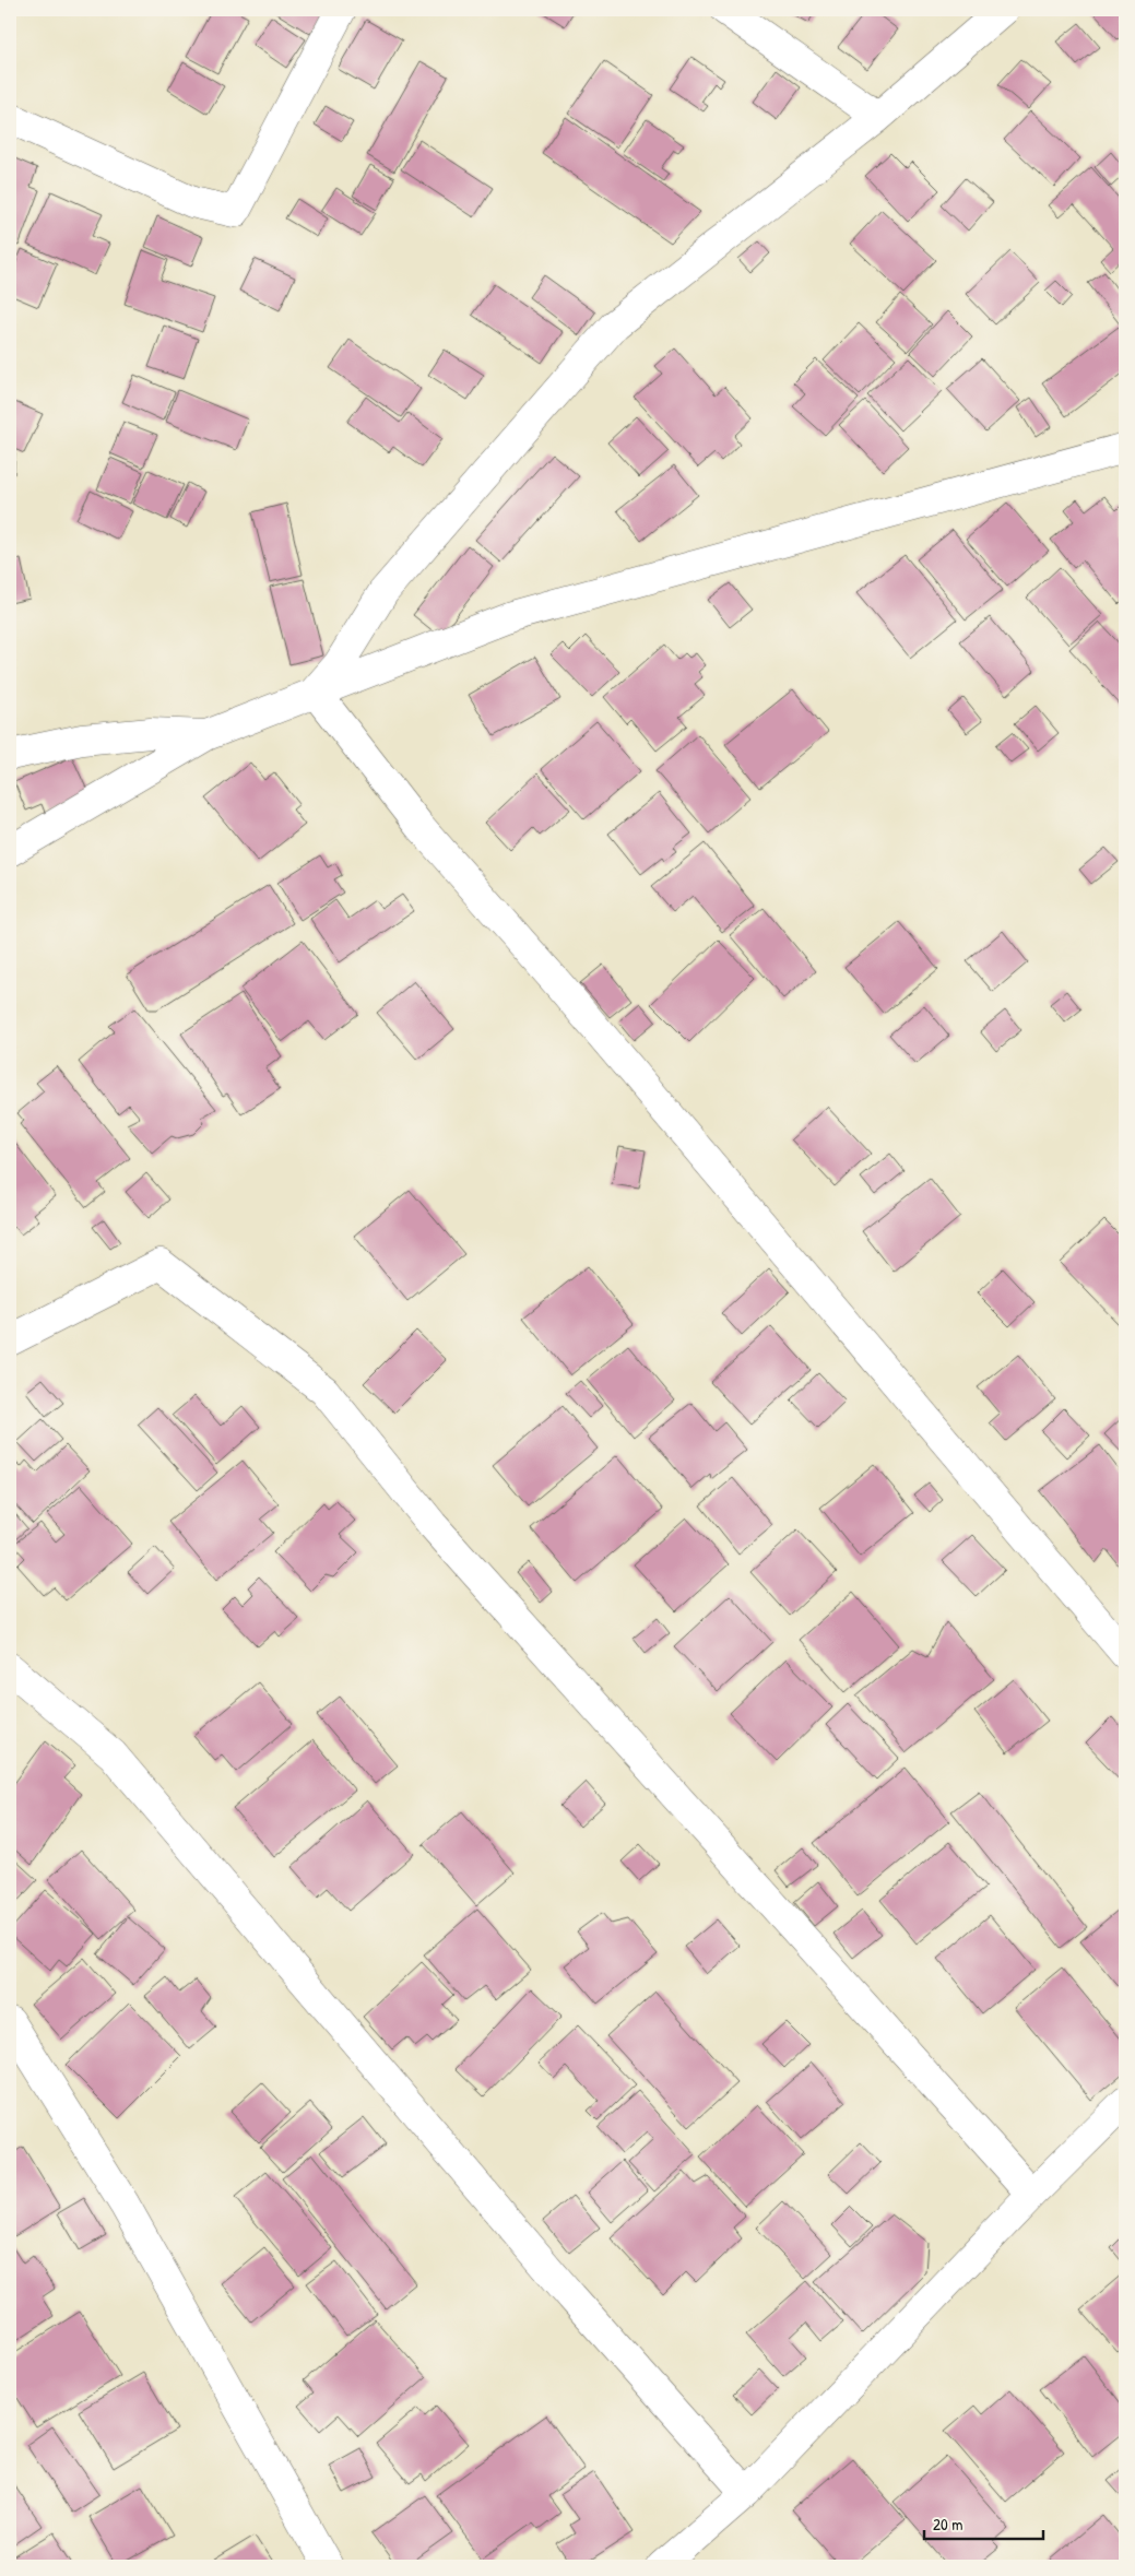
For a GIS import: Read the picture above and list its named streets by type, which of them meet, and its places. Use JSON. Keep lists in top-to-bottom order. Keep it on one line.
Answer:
{"scale_bar":"20 m"}
